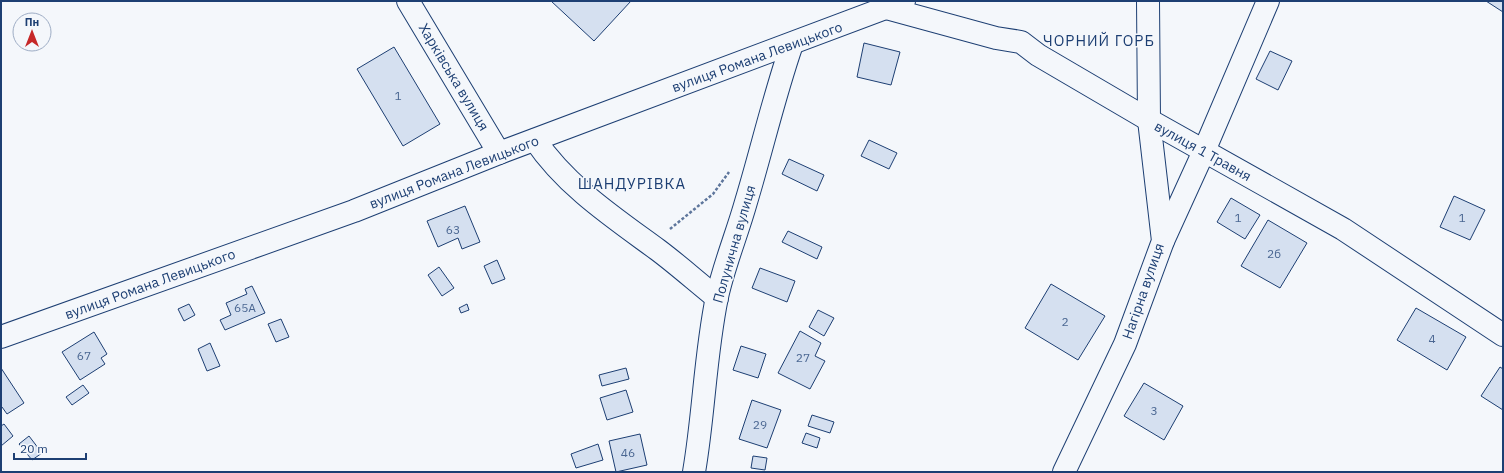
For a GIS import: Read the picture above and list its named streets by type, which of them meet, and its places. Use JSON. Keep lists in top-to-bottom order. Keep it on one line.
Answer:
{"streets":{"street":["вулиця Романа Левицького","Харківська вулиця","вулиця 1 Травня","Полунична вулиця","Нагірна вулиця"]},"crossings":[["вулиця Романа Левицького","Харківська вулиця"],["вулиця Романа Левицького","вулиця 1 Травня"],["вулиця Романа Левицького","Полунична вулиця"],["вулиця 1 Травня","Нагірна вулиця"]],"districts":["ЧОРНИЙ ГОРБ","ШАНДУРІВКА"],"house_numbers":["1","1","1","63","2б","65А","2","4","67","27","3","29","46"],"scale_bar":"20 m","north":"top"}
